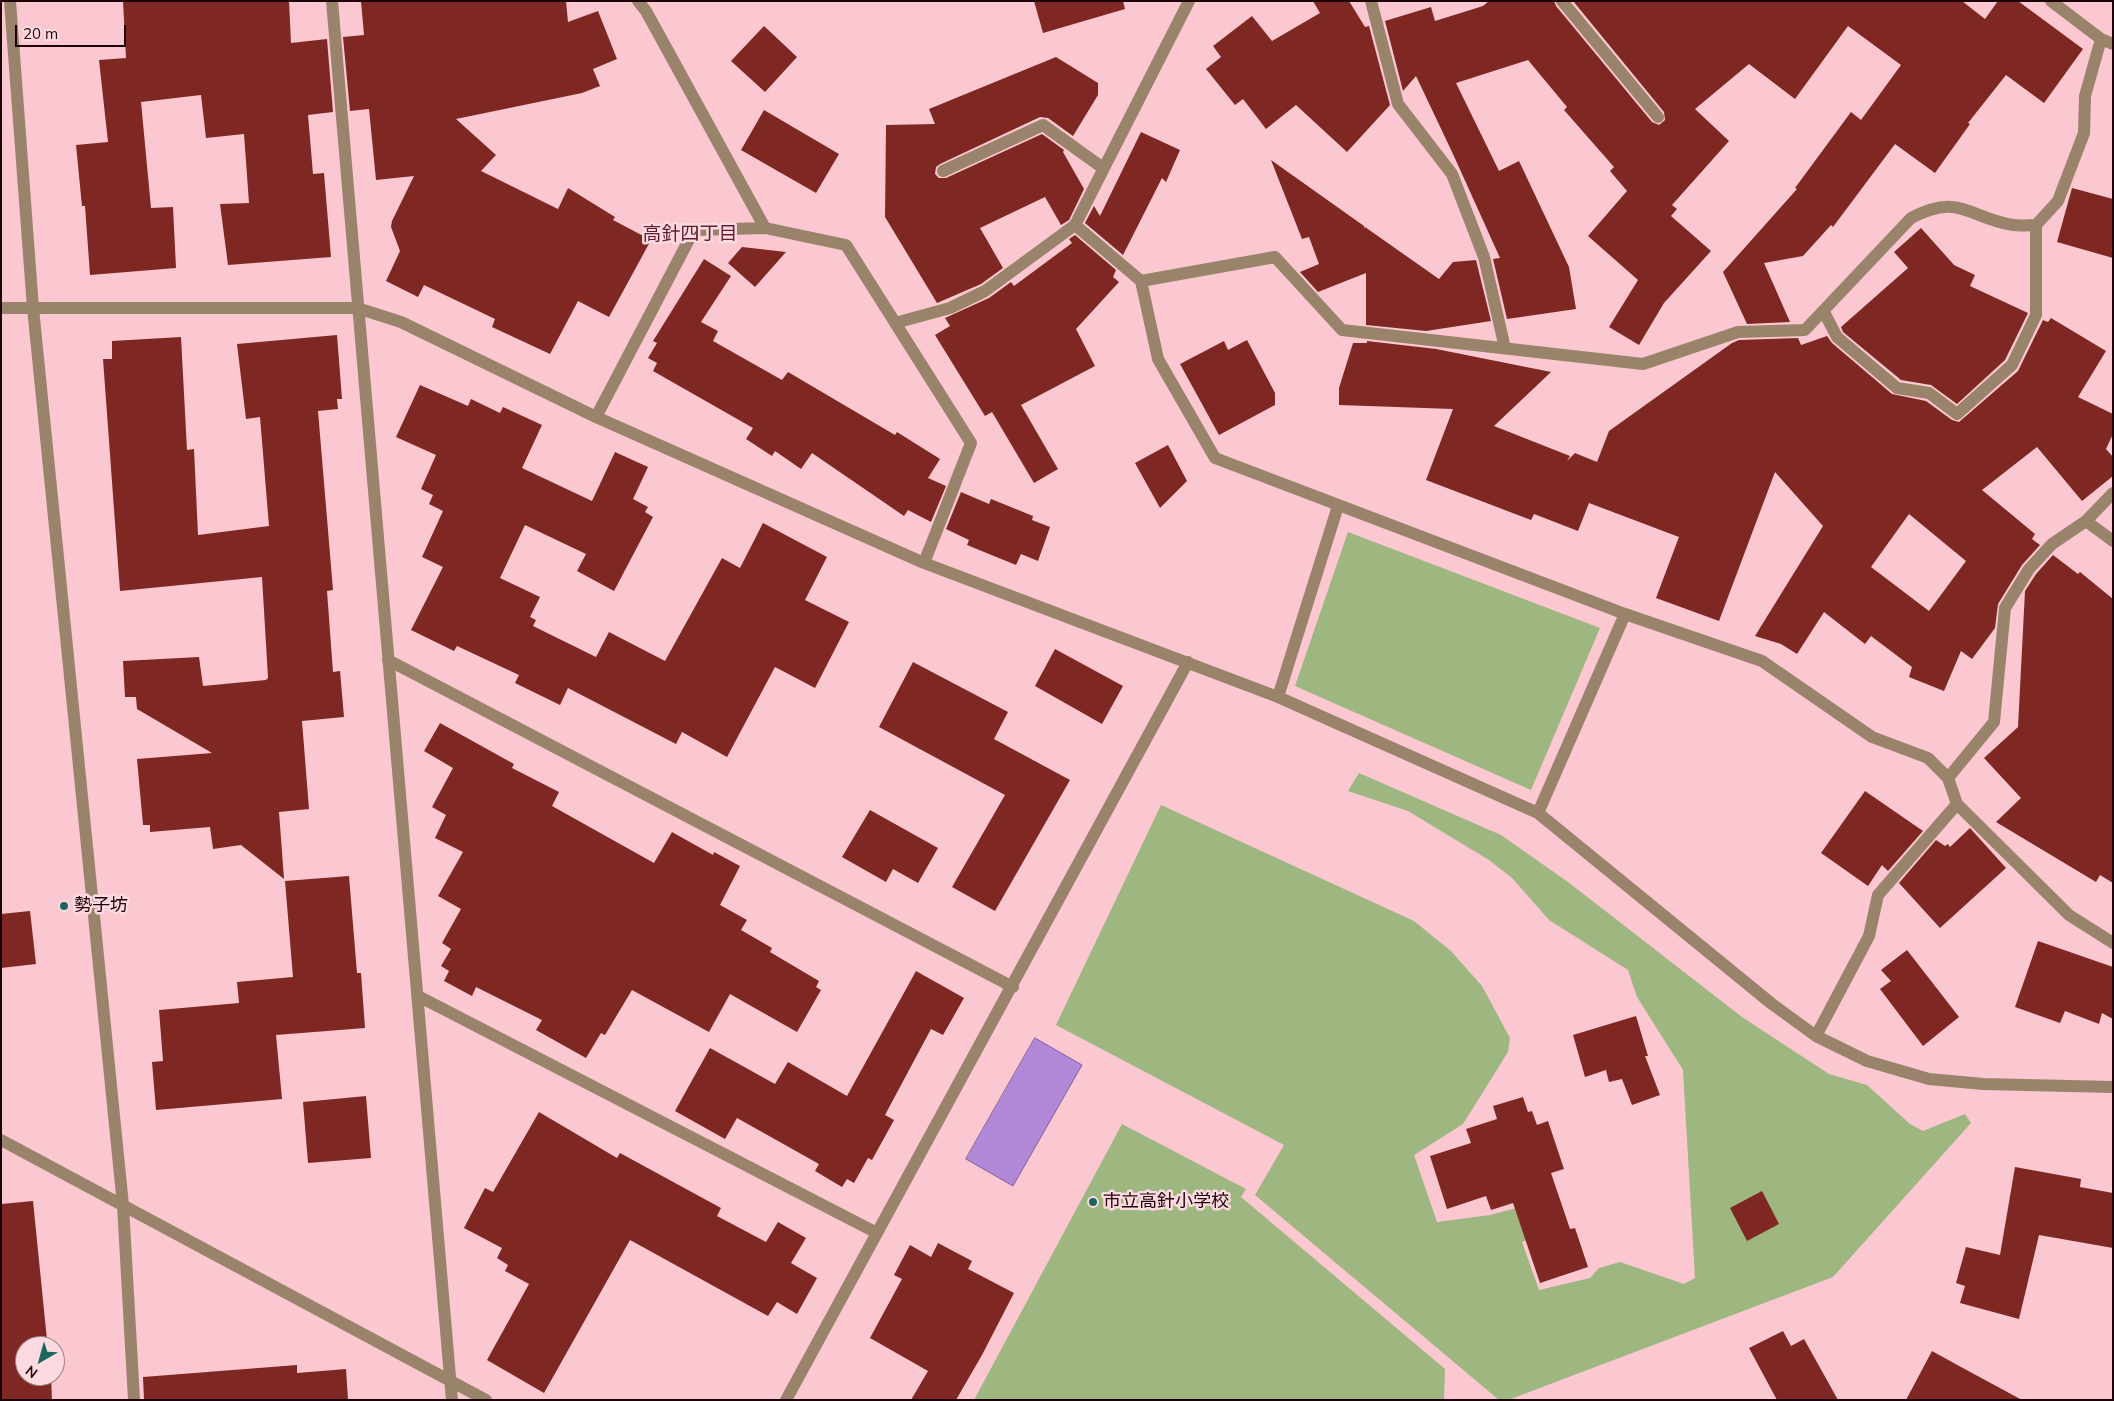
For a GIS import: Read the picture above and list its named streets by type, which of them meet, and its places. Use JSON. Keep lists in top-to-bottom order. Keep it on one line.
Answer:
{"districts":["高針四丁目"],"places":["勢子坊","市立高針小学校"],"scale_bar":"20 m","north":"bottom left"}
